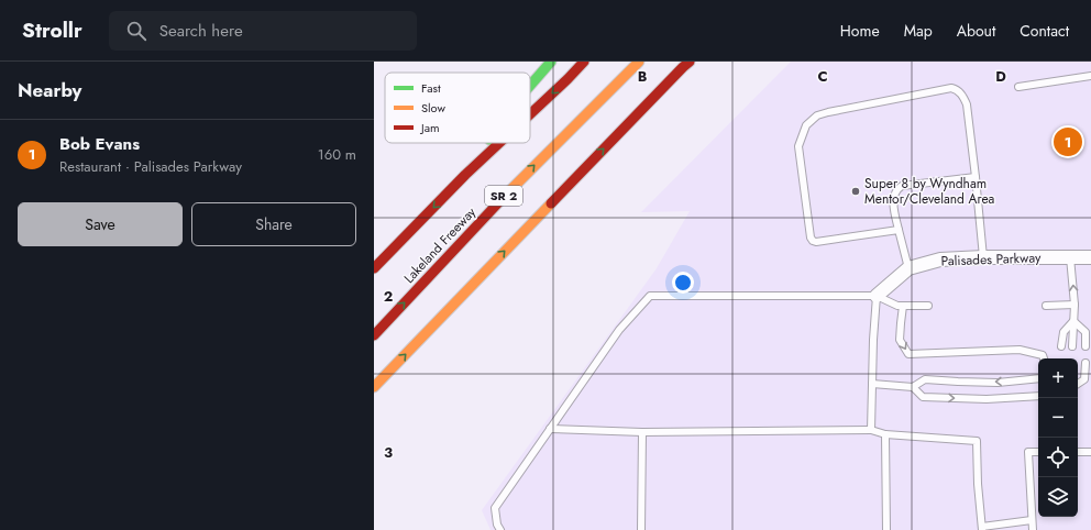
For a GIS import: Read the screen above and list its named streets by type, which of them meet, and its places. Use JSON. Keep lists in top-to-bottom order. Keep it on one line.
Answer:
{"streets":{"highway":["SR 2","Lakeland Freeway"],"street":["Palisades Parkway"]},"places":["Super 8 by Wyndham Mentor/Cleveland Area"],"legend":["Fast","Slow","Jam"],"page":{"header":"Strollr","search":"Search here","nav":["Home","Map","About","Contact"],"heading":"Nearby","list":[{"mark":"1","name":"Bob Evans","note":"Restaurant · Palisades Parkway","value":"160 m"}],"pins":"1","buttons":["Save","Share"],"map_buttons":["+","−"]},"grid":{"columns":["B","C","D"],"rows":["2","3"]}}
